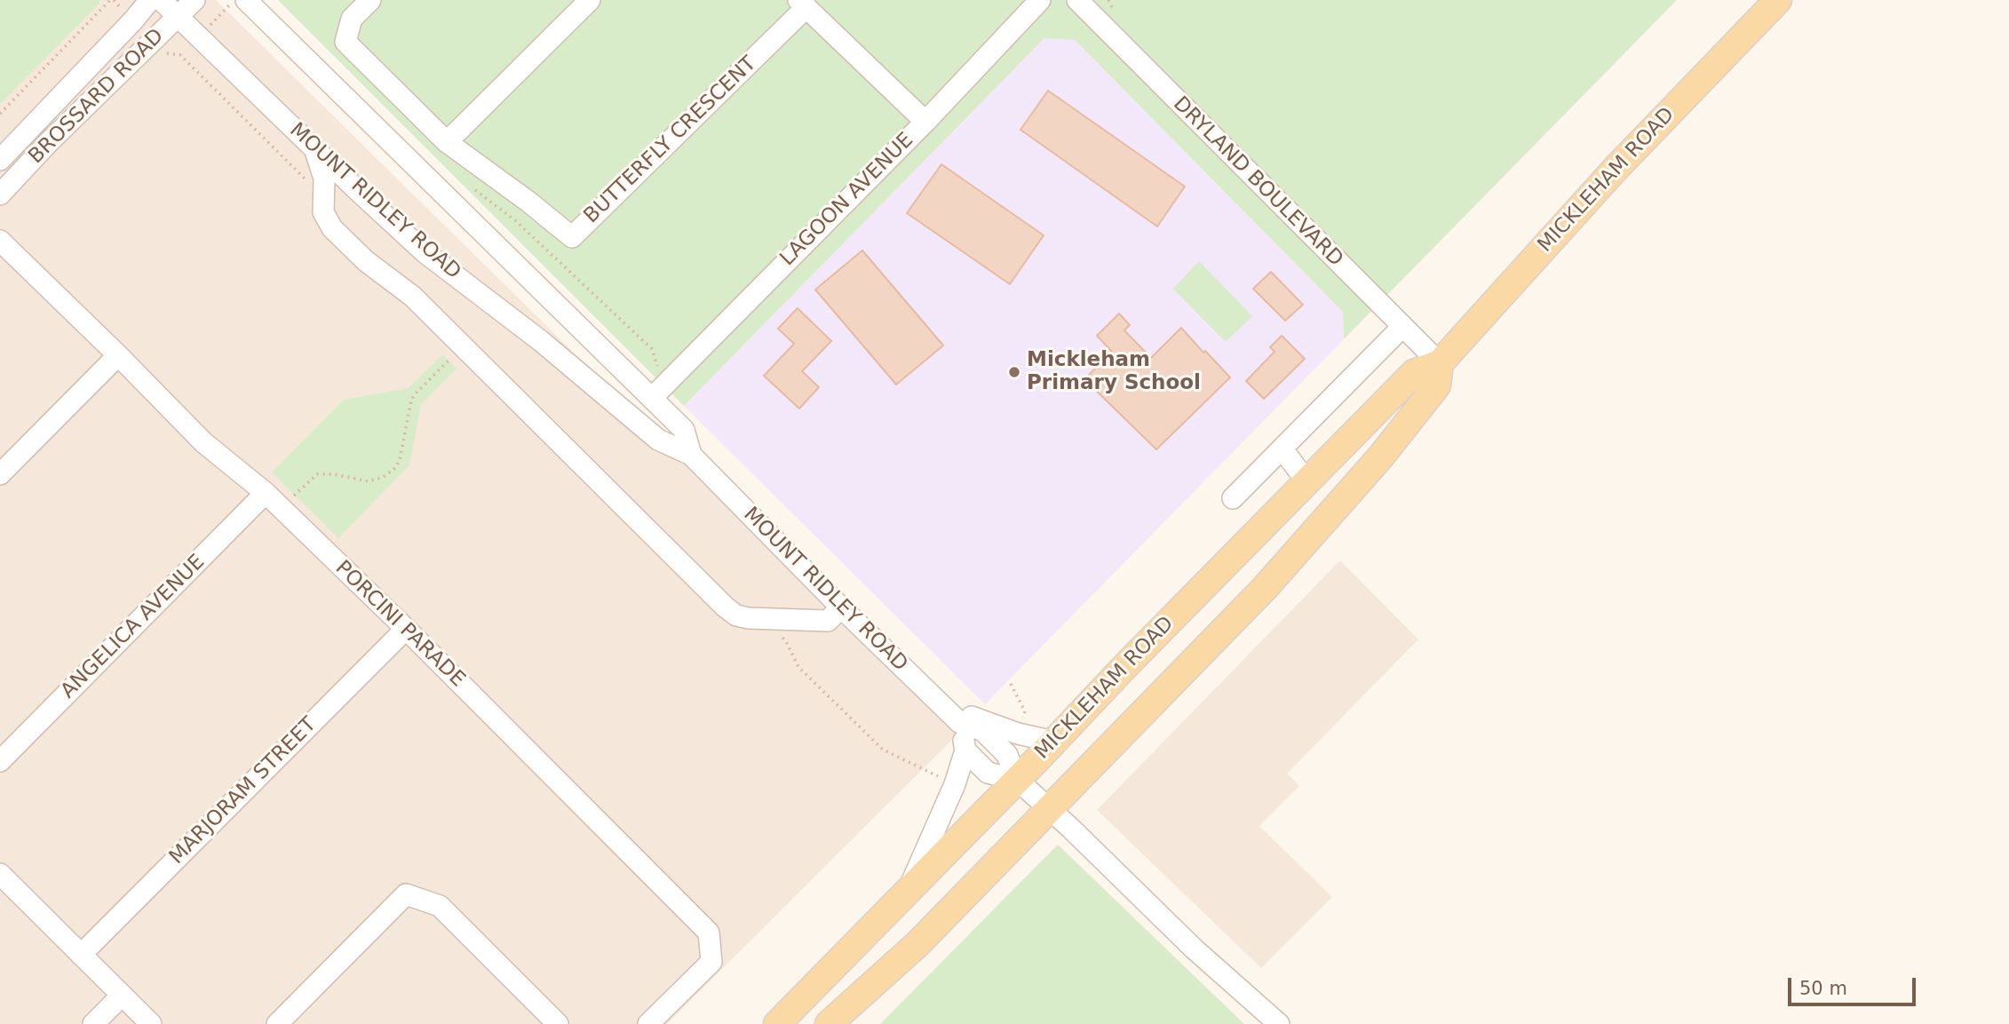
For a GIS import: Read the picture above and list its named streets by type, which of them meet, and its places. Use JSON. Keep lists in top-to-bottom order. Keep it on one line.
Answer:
{"streets":{"main road":["MICKLEHAM ROAD"],"street":["BROSSARD ROAD","BUTTERFLY CRESCENT","DRYLAND BOULEVARD","LAGOON AVENUE","MOUNT RIDLEY ROAD","PORCINI PARADE","ANGELICA AVENUE","MARJORAM STREET"]},"crossings":[["BROSSARD ROAD","MOUNT RIDLEY ROAD"],["MICKLEHAM ROAD","DRYLAND BOULEVARD"],["MICKLEHAM ROAD","MOUNT RIDLEY ROAD"],["LAGOON AVENUE","MOUNT RIDLEY ROAD"],["PORCINI PARADE","ANGELICA AVENUE"],["PORCINI PARADE","MARJORAM STREET"]],"places":["Mickleham Primary School"],"scale_bar":"50 m"}
